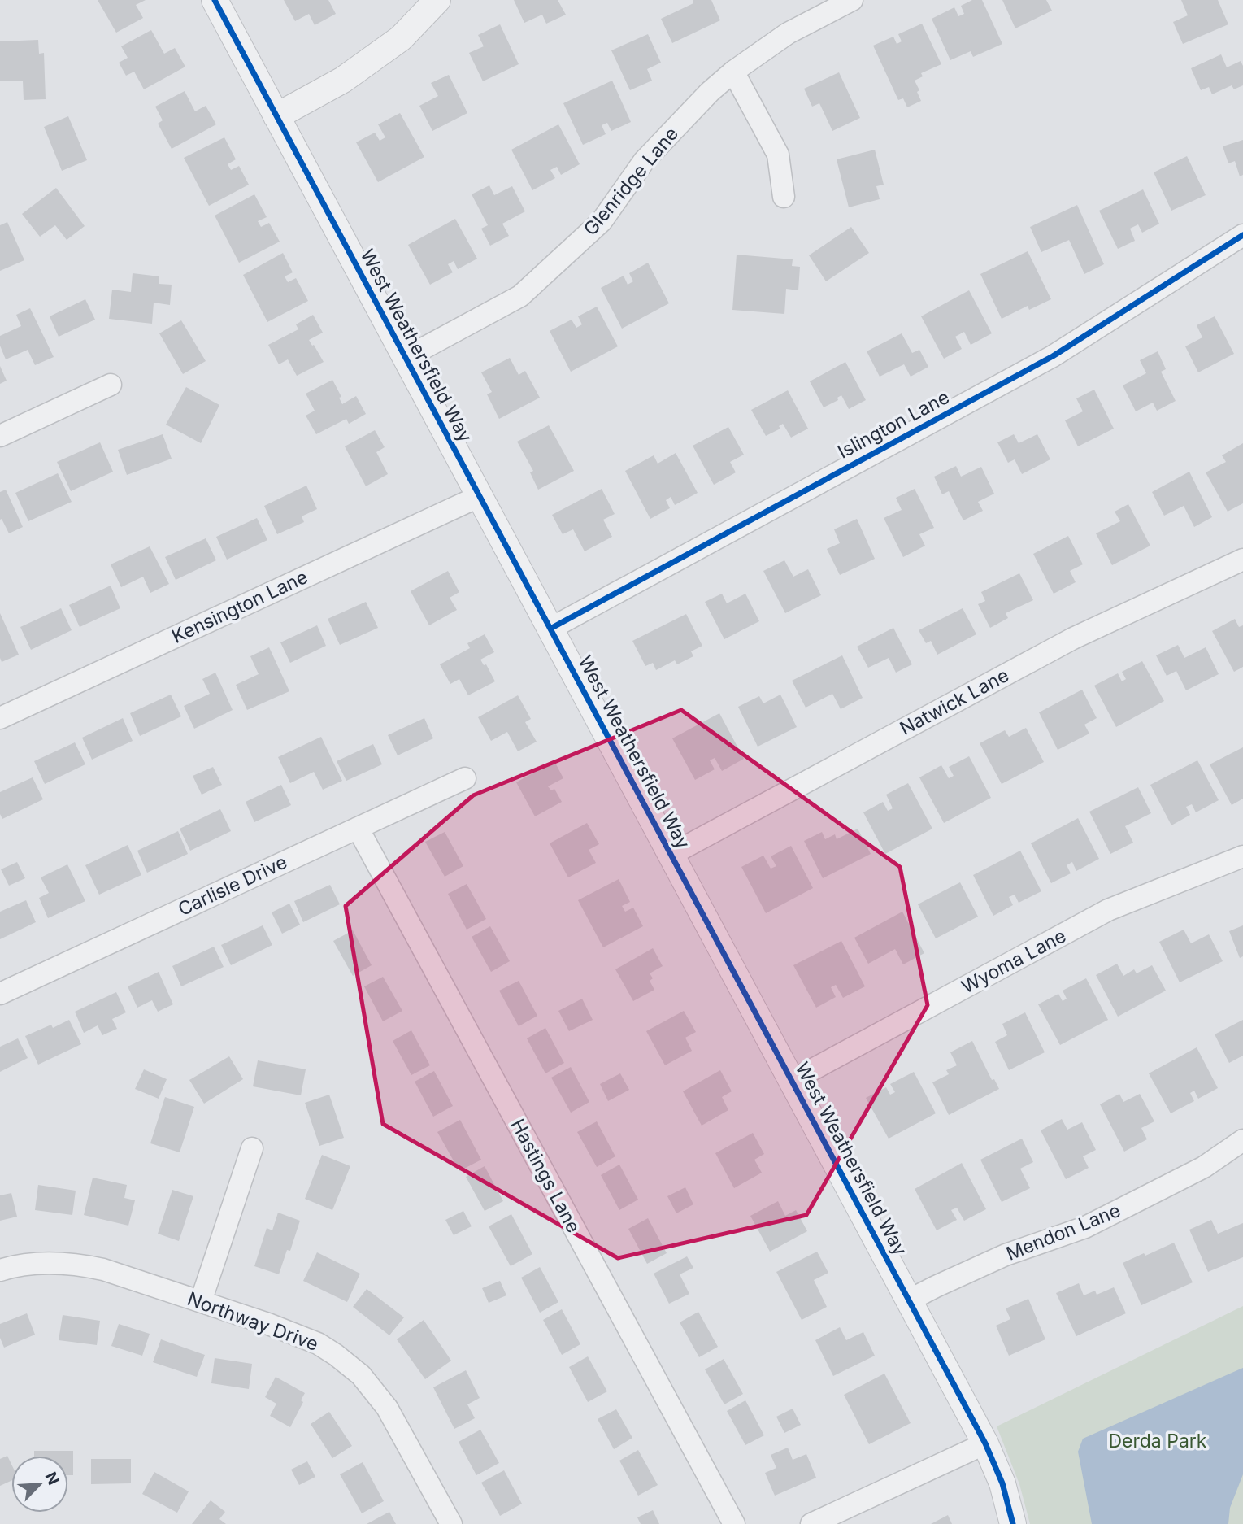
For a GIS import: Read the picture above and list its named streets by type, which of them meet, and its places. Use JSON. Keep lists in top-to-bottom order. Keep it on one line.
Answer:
{"streets":{"street":["Glenridge Lane","West Weathersfield Way","Islington Lane","Kensington Lane","Natwick Lane","Carlisle Drive","Wyoma Lane","Hastings Lane","Mendon Lane","Northway Drive"]},"crossings":[["Glenridge Lane","West Weathersfield Way"],["West Weathersfield Way","Islington Lane"],["West Weathersfield Way","Kensington Lane"],["West Weathersfield Way","Natwick Lane"],["West Weathersfield Way","Wyoma Lane"],["West Weathersfield Way","Mendon Lane"],["Carlisle Drive","Hastings Lane"]],"parks":["Derda Park"],"north":"top right"}
